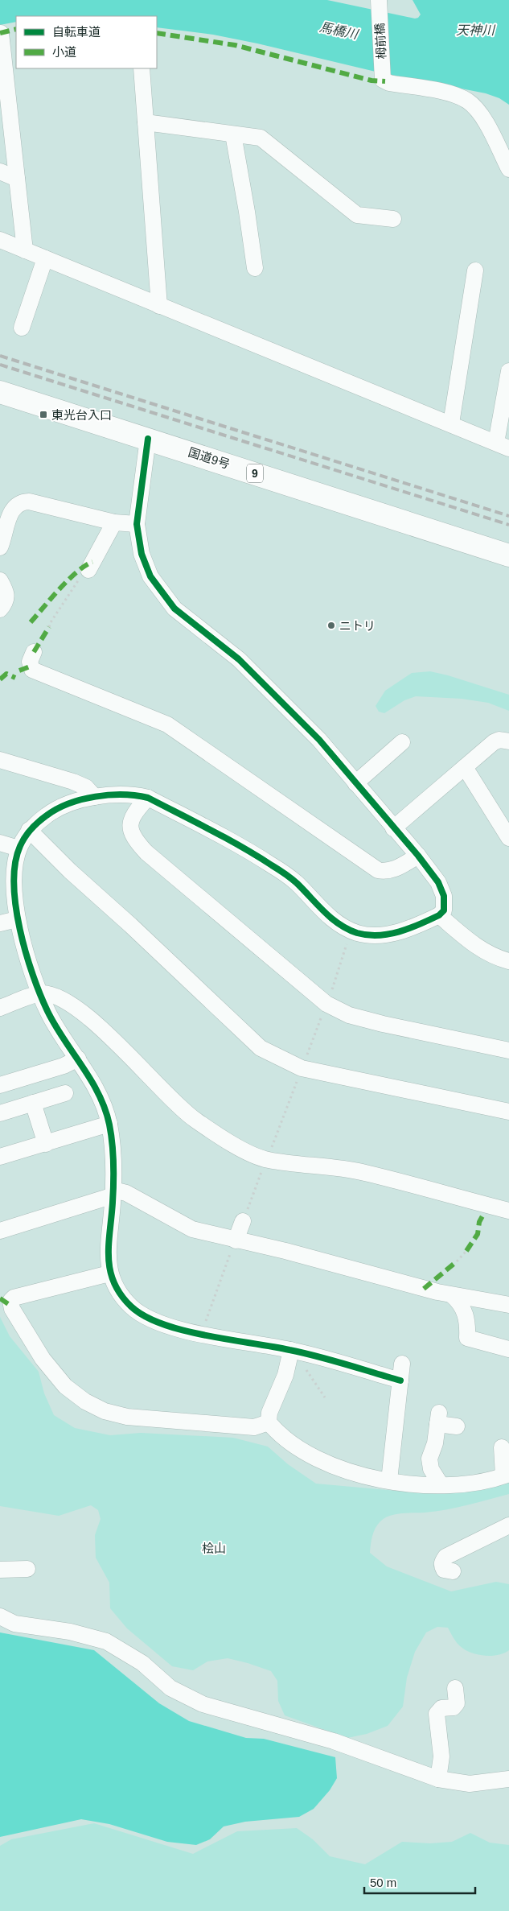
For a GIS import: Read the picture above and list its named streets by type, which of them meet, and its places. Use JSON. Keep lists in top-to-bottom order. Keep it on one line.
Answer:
{"streets":{"highway":["国道9号","9"],"street":["栂前橋"]},"water":["天神川","馬橋川"],"parks":["桧山"],"places":{"transit":["東光台入口"],"other":["ニトリ"]},"legend":["自転車道","小道"],"scale_bar":"50 m"}
